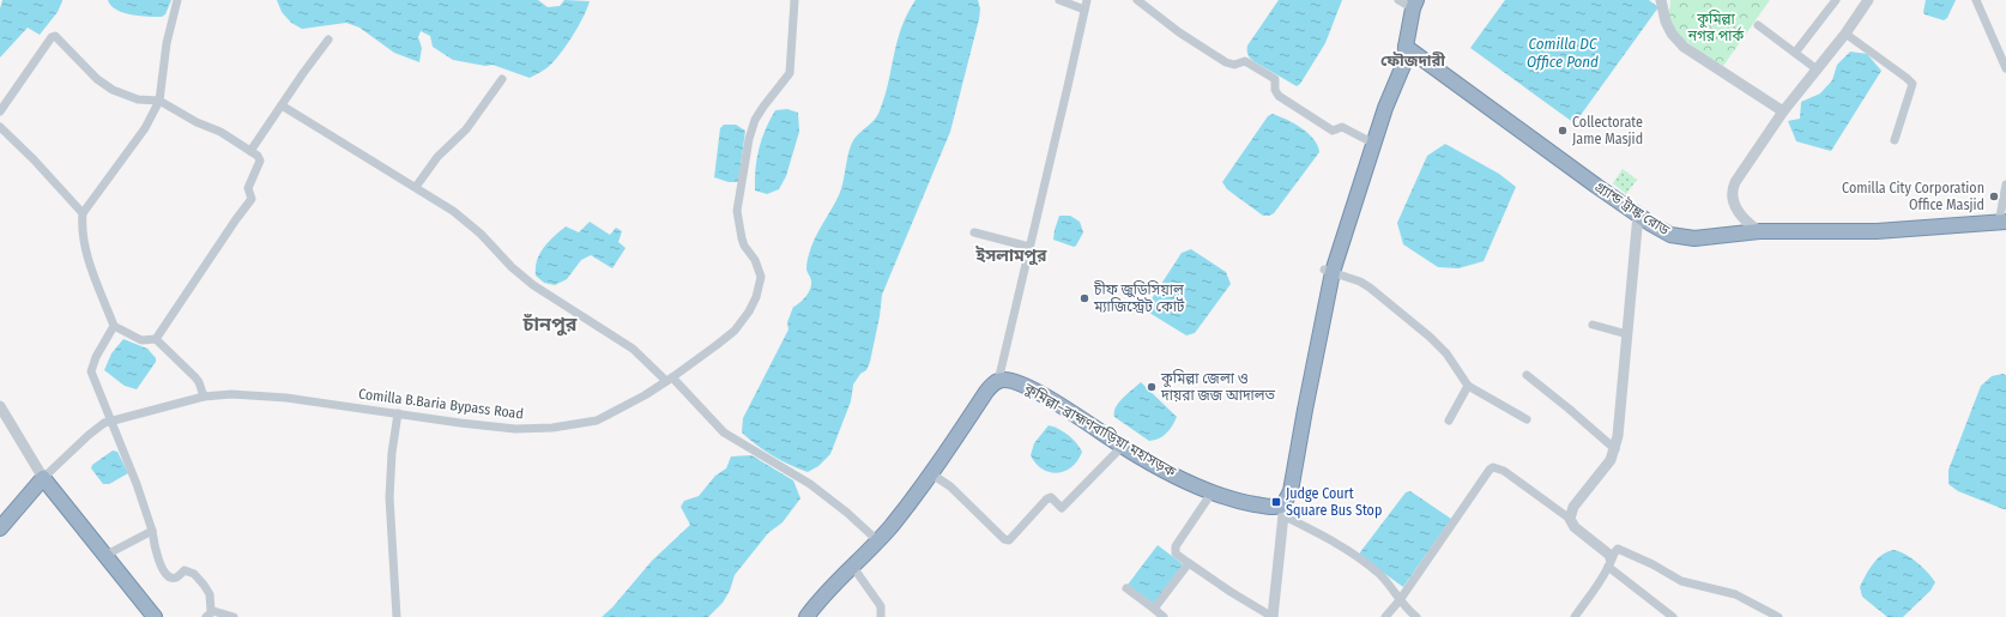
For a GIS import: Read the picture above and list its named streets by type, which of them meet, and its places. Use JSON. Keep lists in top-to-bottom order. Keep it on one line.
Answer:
{"streets":{"highway":["গ্র্যান্ড ট্রাঙ্ক রোড","কুমিল্লা–ব্রাহ্মণবাড়িয়া মহাসড়ক"],"street":["Comilla B.Baria Bypass Road"]},"districts":["ফৌজদারী","ইসলামপুর","চাঁনপুর"],"water":["Comilla DC Office Pond"],"parks":["কুমিল্লা নগর পার্ক"],"places":{"other":["Collectorate Jame Masjid","Comilla City Corporation Office Masjid","চীফ জুডিসিয়াল ম্যাজিস্ট্রেট কোর্ট","কুমিল্লা জেলা ও দায়রা জজ আদালত"],"transit":["Judge Court Square Bus Stop"]}}
